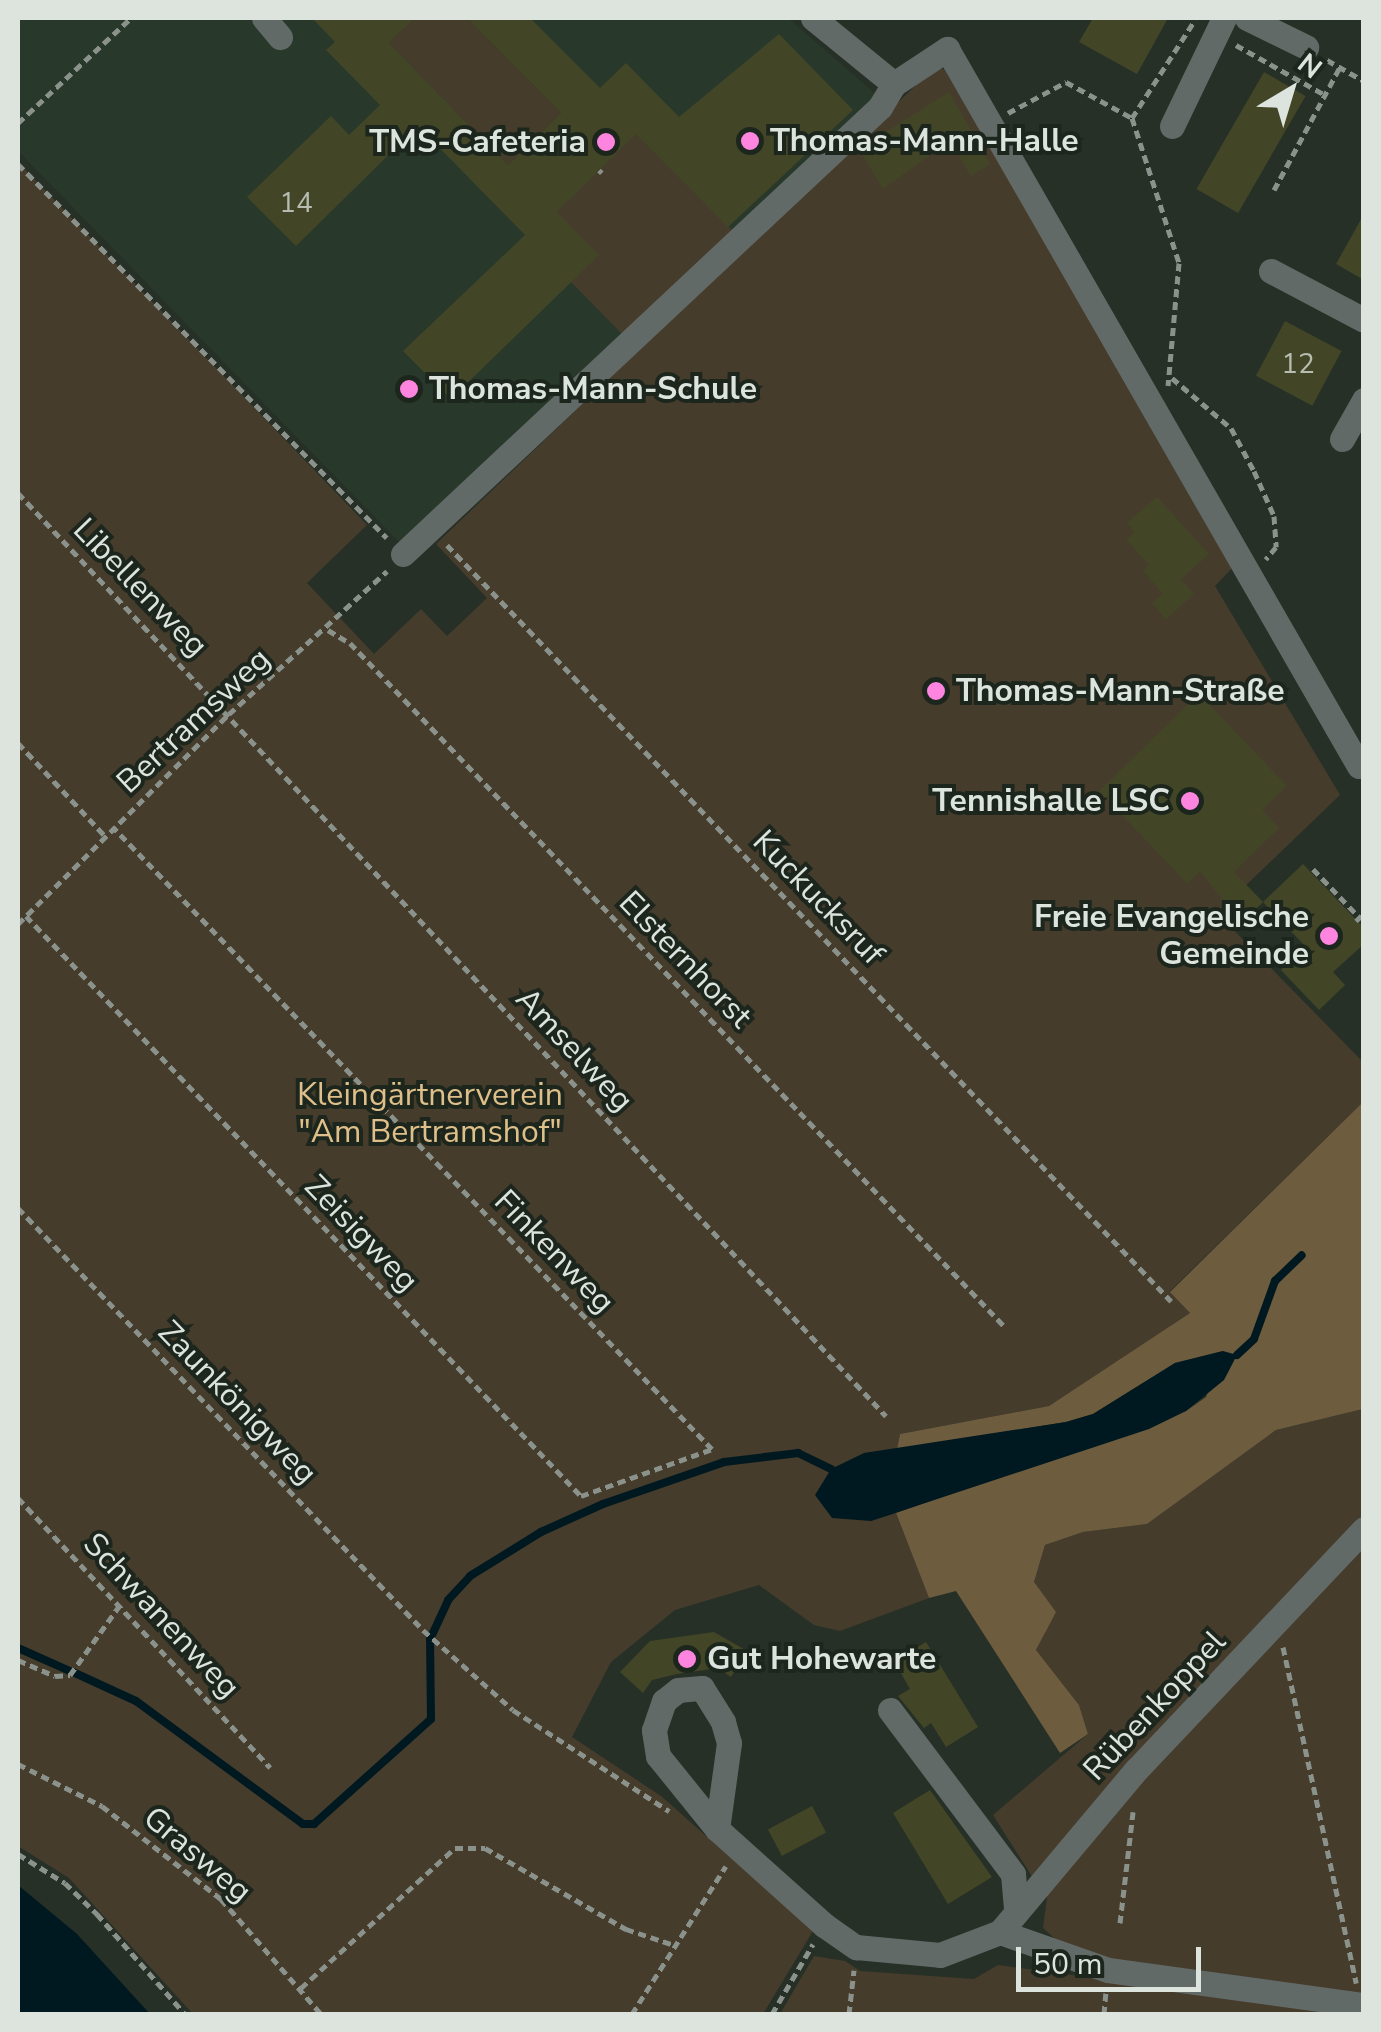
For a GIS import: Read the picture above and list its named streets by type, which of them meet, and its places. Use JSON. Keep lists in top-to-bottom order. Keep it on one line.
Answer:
{"streets":{"street":["Rübenkoppel"],"path":["Libellenweg","Bertramsweg","Kuckucksruf","Elsternhorst","Amselweg","Zeisigweg","Finkenweg","Zaunkönigweg","Schwanenweg","Grasweg"]},"crossings":[["Libellenweg","Bertramsweg"],["Libellenweg","Amselweg"],["Bertramsweg","Elsternhorst"],["Bertramsweg","Amselweg"],["Bertramsweg","Zeisigweg"],["Bertramsweg","Finkenweg"],["Zeisigweg","Finkenweg"]],"parks":["Kleingärtnerverein \"Am Bertramshof\""],"places":["Thomas-Mann-Halle","TMS-Cafeteria","Thomas-Mann-Schule","Thomas-Mann-Straße","Tennishalle LSC","Freie Evangelische Gemeinde","Gut Hohewarte"],"house_numbers":["14","12"],"scale_bar":"50 m","north":"top right"}
